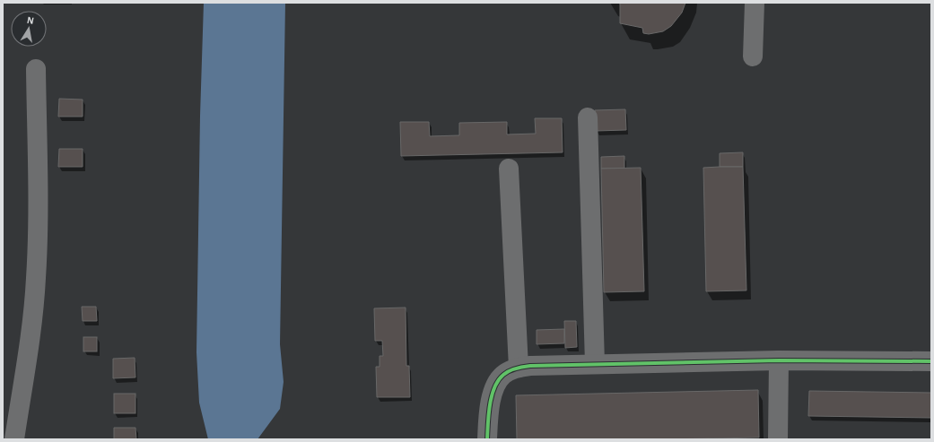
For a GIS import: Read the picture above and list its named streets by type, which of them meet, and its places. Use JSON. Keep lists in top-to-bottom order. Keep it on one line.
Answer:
{"north":"top"}
